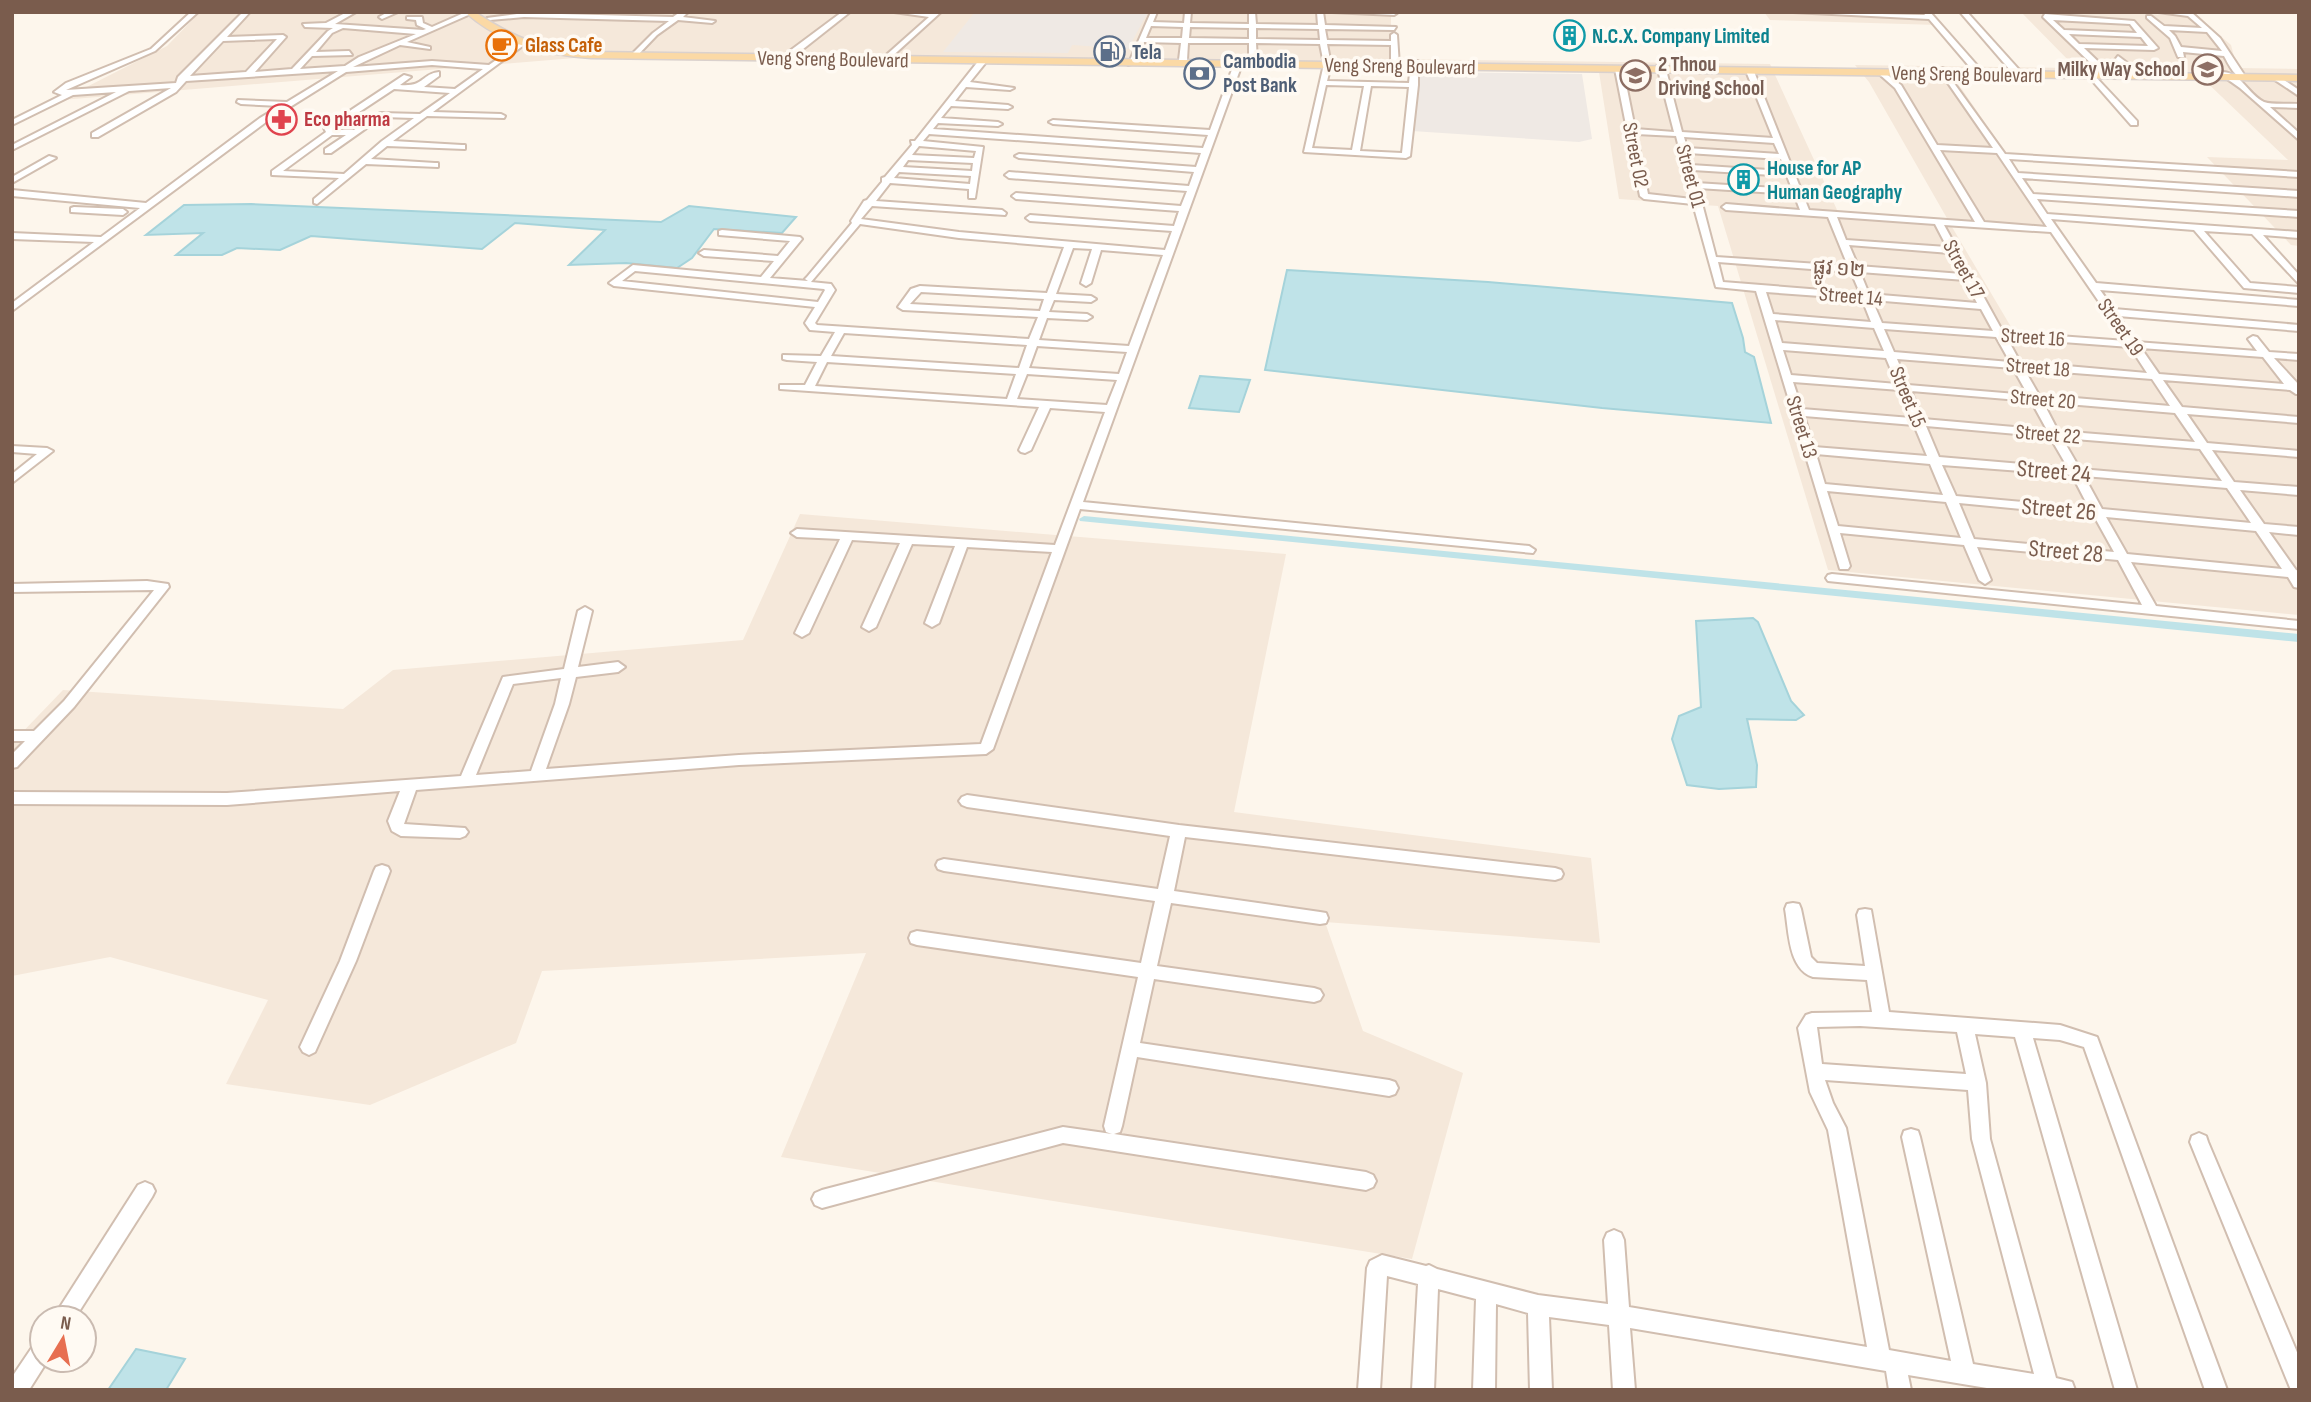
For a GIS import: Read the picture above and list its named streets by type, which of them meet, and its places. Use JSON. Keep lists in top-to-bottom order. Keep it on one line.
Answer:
{"streets":{"main road":["Veng Sreng Boulevard"],"street":["Street 02","Street 01","ផ្លូវ ១២","Street 17","Street 14","Street 19","Street 16","Street 18","Street 15","Street 20","Street 13","Street 22","Street 24","Street 26","Street 28"]},"crossings":[["Veng Sreng Boulevard","Street 02"],["Veng Sreng Boulevard","Street 01"],["Veng Sreng Boulevard","Street 19"],["Street 02","Street 01"],["Street 01","ផ្លូវ ១២"],["Street 01","Street 14"],["ផ្លូវ ១២","Street 17"],["ផ្លូវ ១២","Street 15"],["Street 17","Street 14"],["Street 17","Street 16"],["Street 17","Street 18"],["Street 17","Street 20"],["Street 17","Street 22"],["Street 17","Street 24"],["Street 17","Street 26"],["Street 17","Street 28"],["Street 14","Street 15"],["Street 14","Street 13"],["Street 19","Street 16"],["Street 19","Street 18"],["Street 19","Street 20"],["Street 19","Street 22"],["Street 19","Street 24"],["Street 19","Street 26"],["Street 19","Street 28"],["Street 16","Street 15"],["Street 16","Street 13"],["Street 18","Street 15"],["Street 18","Street 13"],["Street 15","Street 20"],["Street 15","Street 22"],["Street 15","Street 24"],["Street 15","Street 26"],["Street 15","Street 28"],["Street 20","Street 13"],["Street 13","Street 22"],["Street 13","Street 24"],["Street 13","Street 26"],["Street 13","Street 28"]],"places":{"building":["N.C.X. Company Limited","House for AP Human Geography"],"cafe":["Glass Cafe"],"fuel station":["Tela"],"school or university":["Milky Way School","2 Thnou Driving School"],"bank":["Cambodia Post Bank"],"pharmacy":["Eco pharma"]},"north":"top"}
